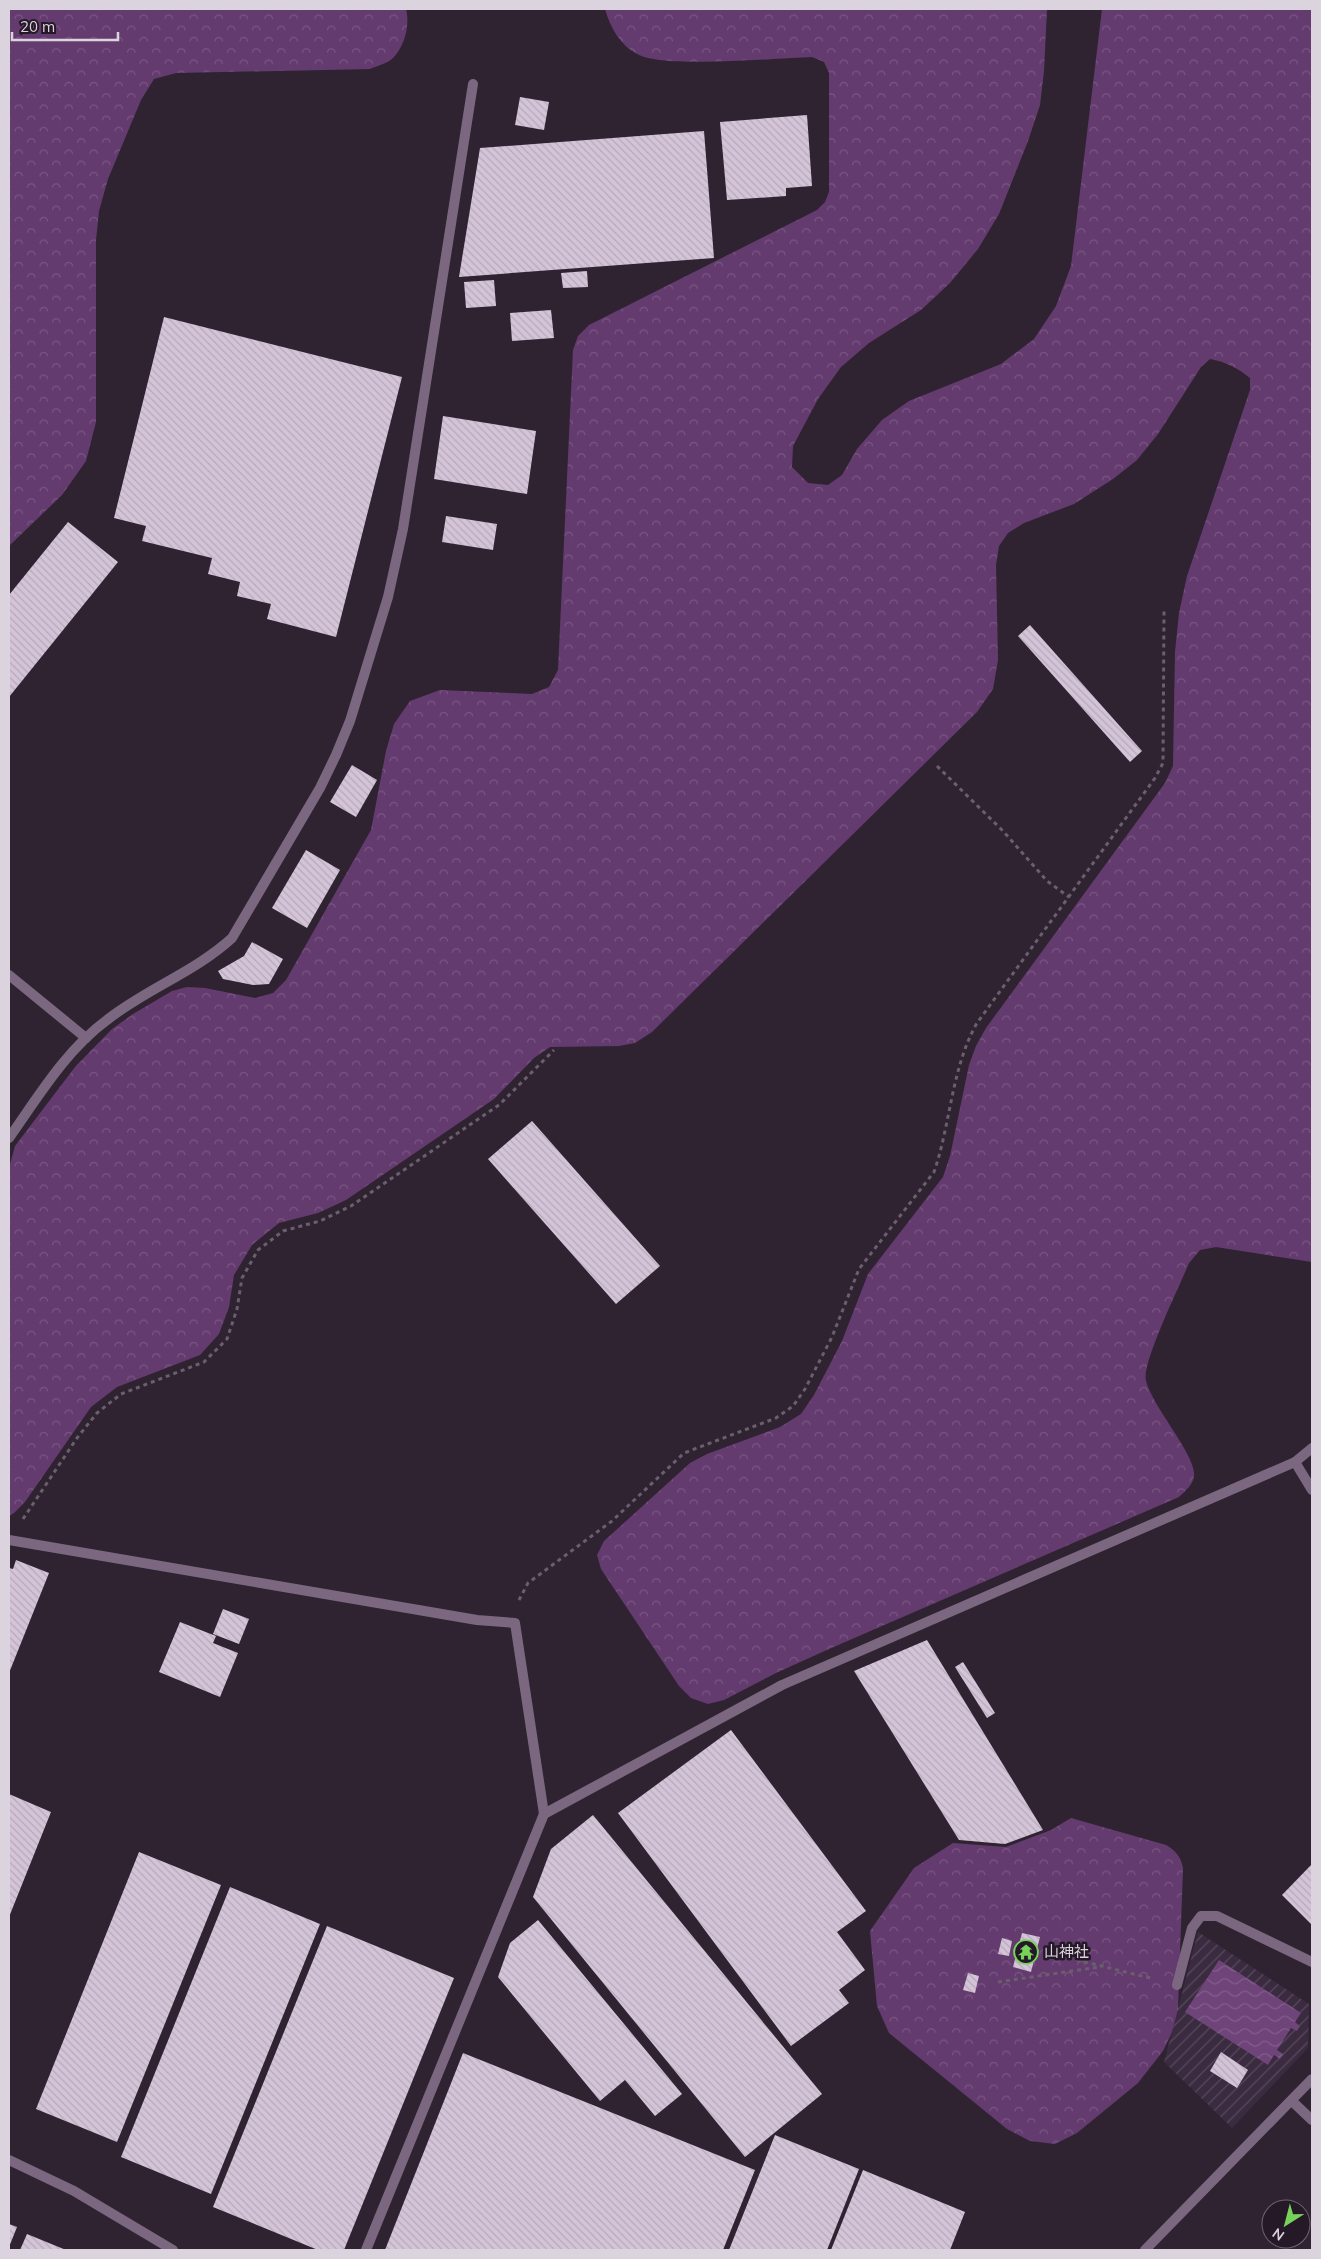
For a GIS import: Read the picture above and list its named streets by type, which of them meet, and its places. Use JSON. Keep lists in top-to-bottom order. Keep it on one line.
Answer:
{"places":{"temple":["山神社"]},"scale_bar":"20 m","north":"bottom left"}
